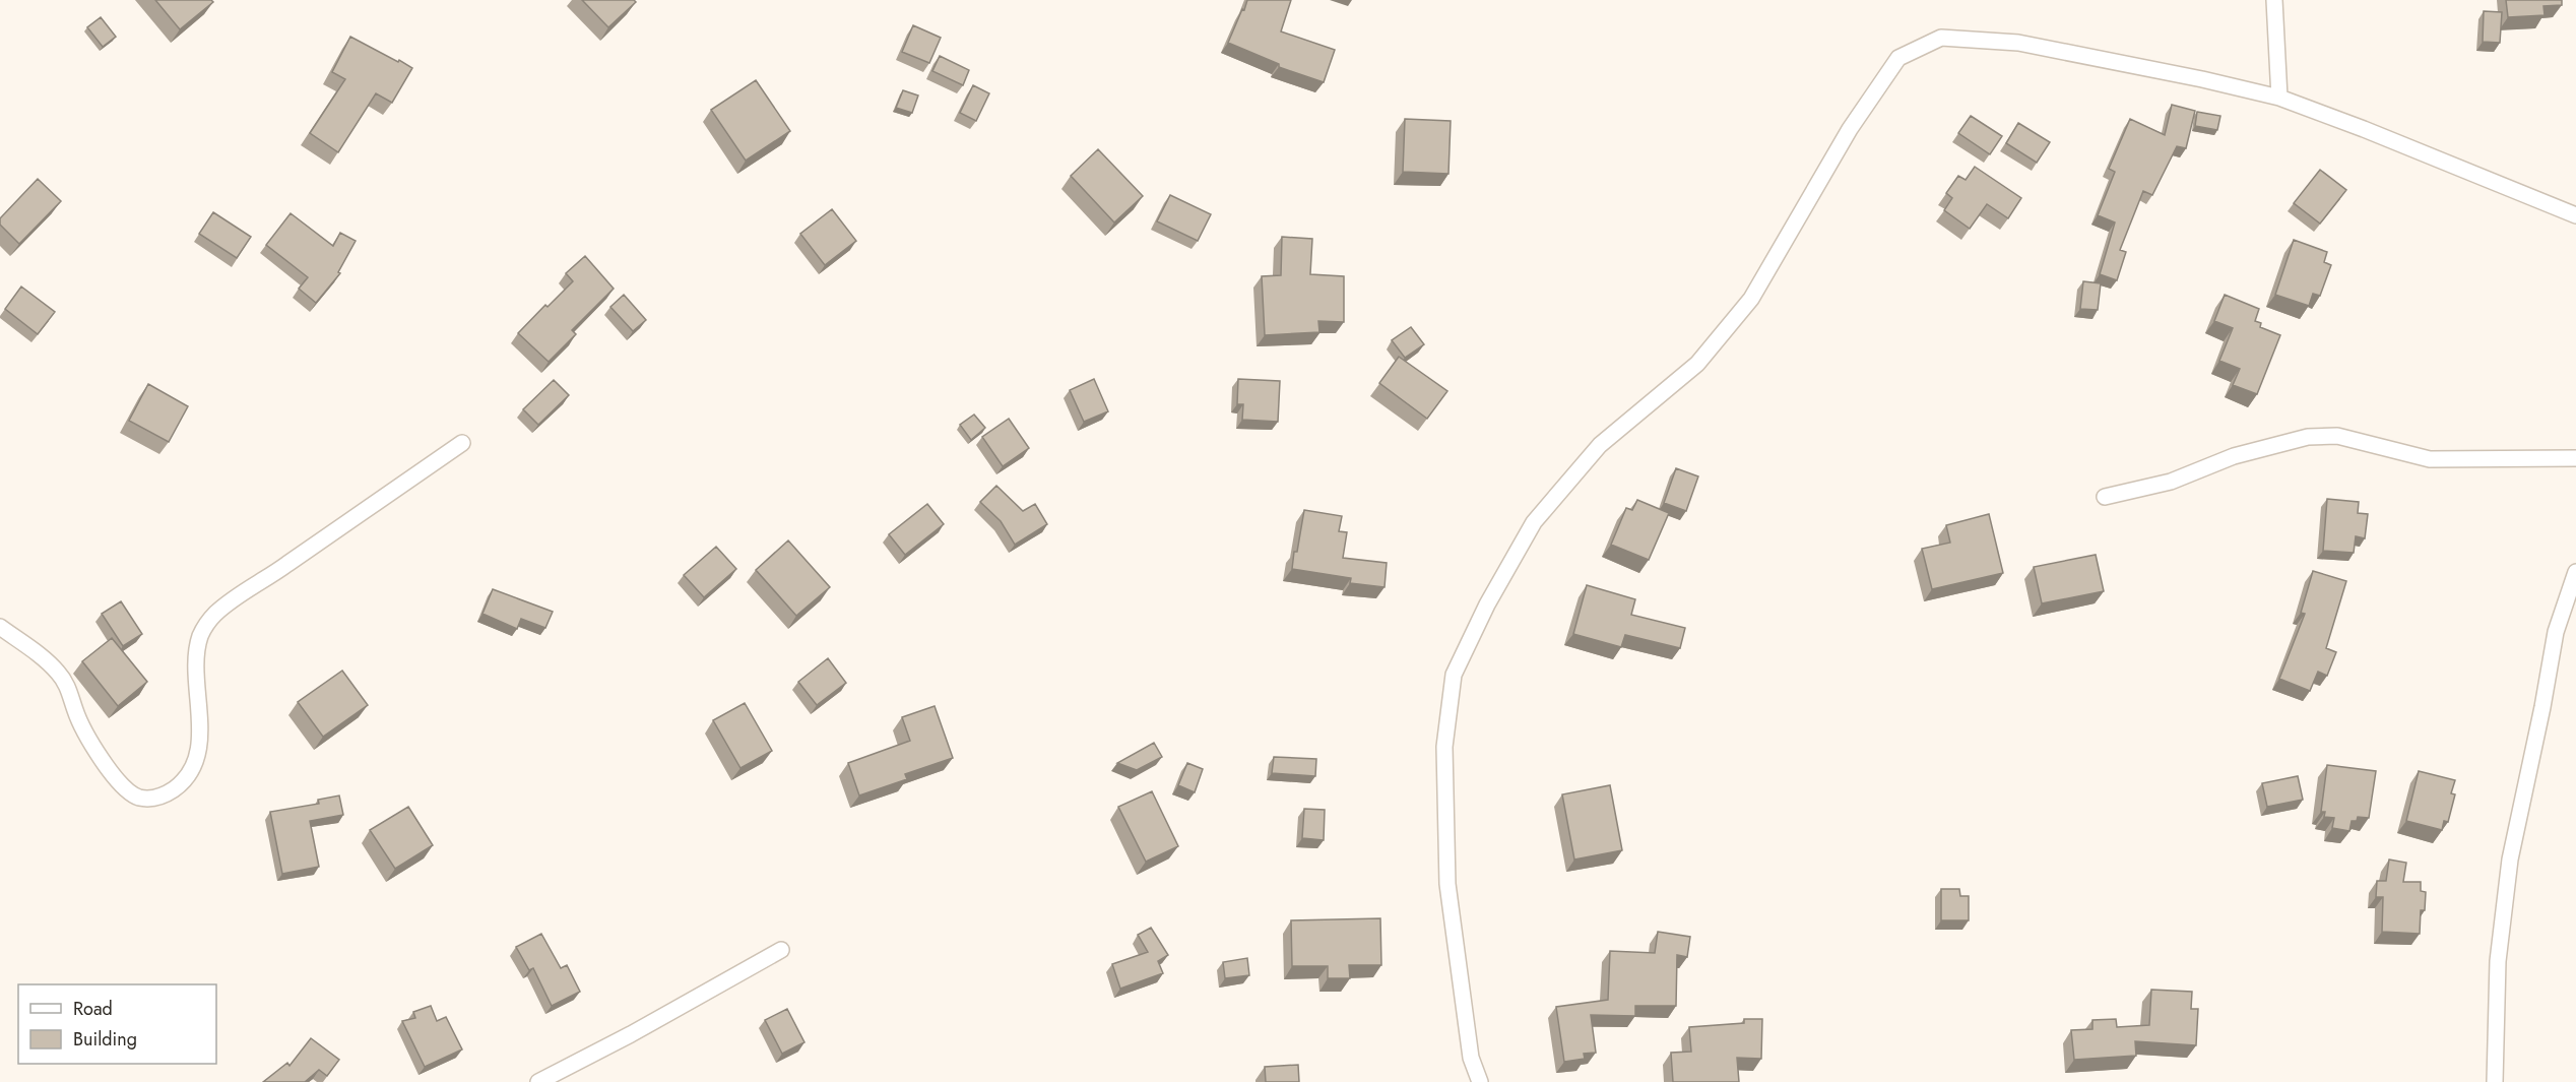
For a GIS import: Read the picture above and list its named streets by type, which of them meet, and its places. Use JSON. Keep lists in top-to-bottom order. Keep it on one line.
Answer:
{"legend":["Road","Building"]}
